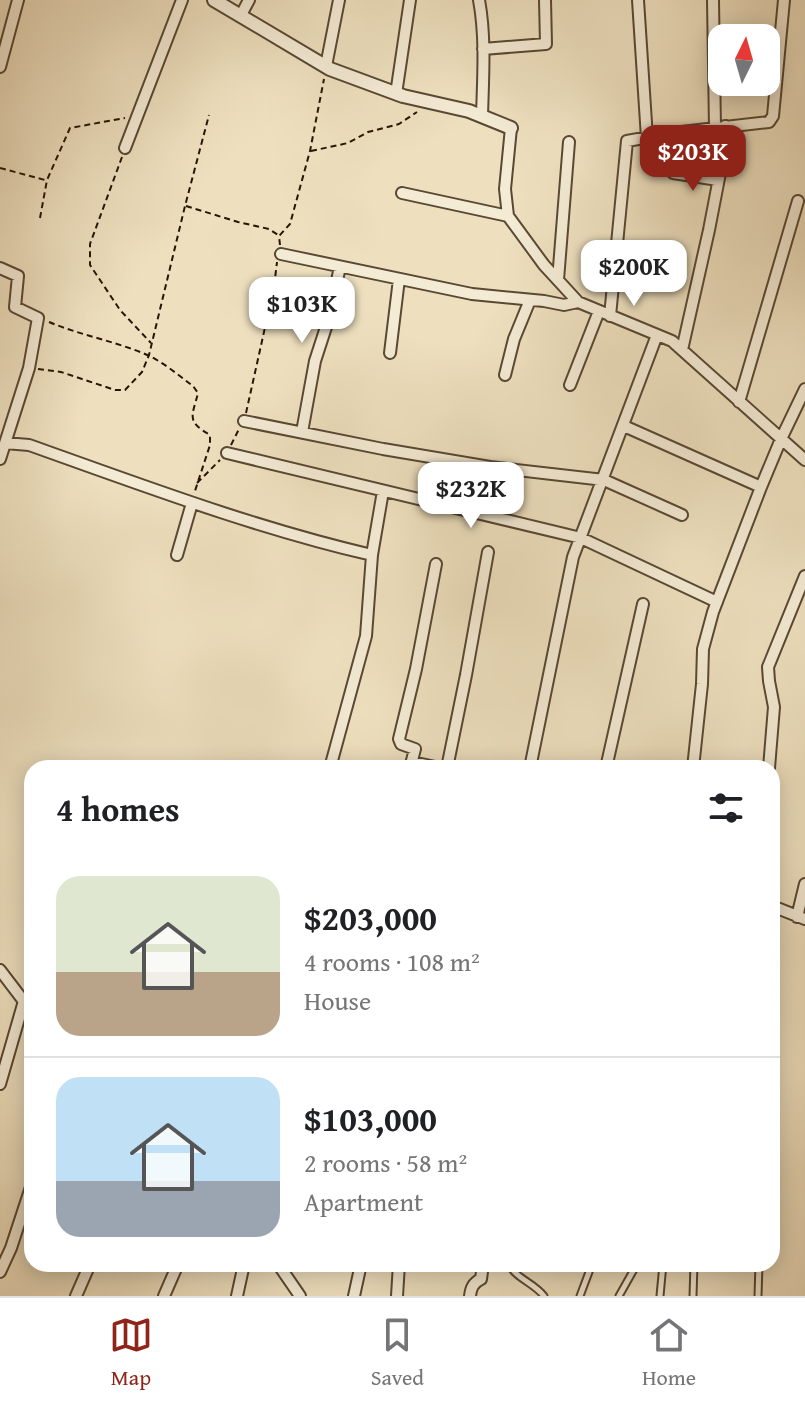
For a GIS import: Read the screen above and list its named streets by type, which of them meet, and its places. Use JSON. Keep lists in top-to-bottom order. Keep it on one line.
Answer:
{"north":"top","page":{"price":["$203K","$200K","$103K","$232K"],"heading":"4 homes","list":[{"name":"$203,000","note":"4 rooms · 108 m² · House"},{"name":"$103,000","note":"2 rooms · 58 m² · Apartment"}],"tabs":["Map","Saved","Home"]}}
